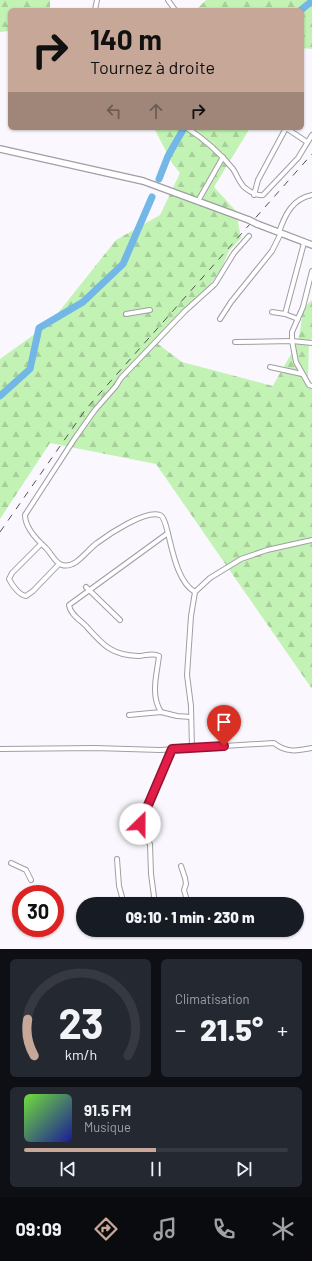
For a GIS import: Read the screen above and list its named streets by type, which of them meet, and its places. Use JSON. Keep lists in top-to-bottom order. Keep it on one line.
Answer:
{"page":{"turn":["140 m","Tournez à droite"],"limit":"30","trip":"09:10 · 1 min · 230 m","tile":"Climatisation","heat":["−","21.5°","+"],"song":["91.5 FM","Musique"],"tabs":"09:09","gauge":["23","km/h"]}}
